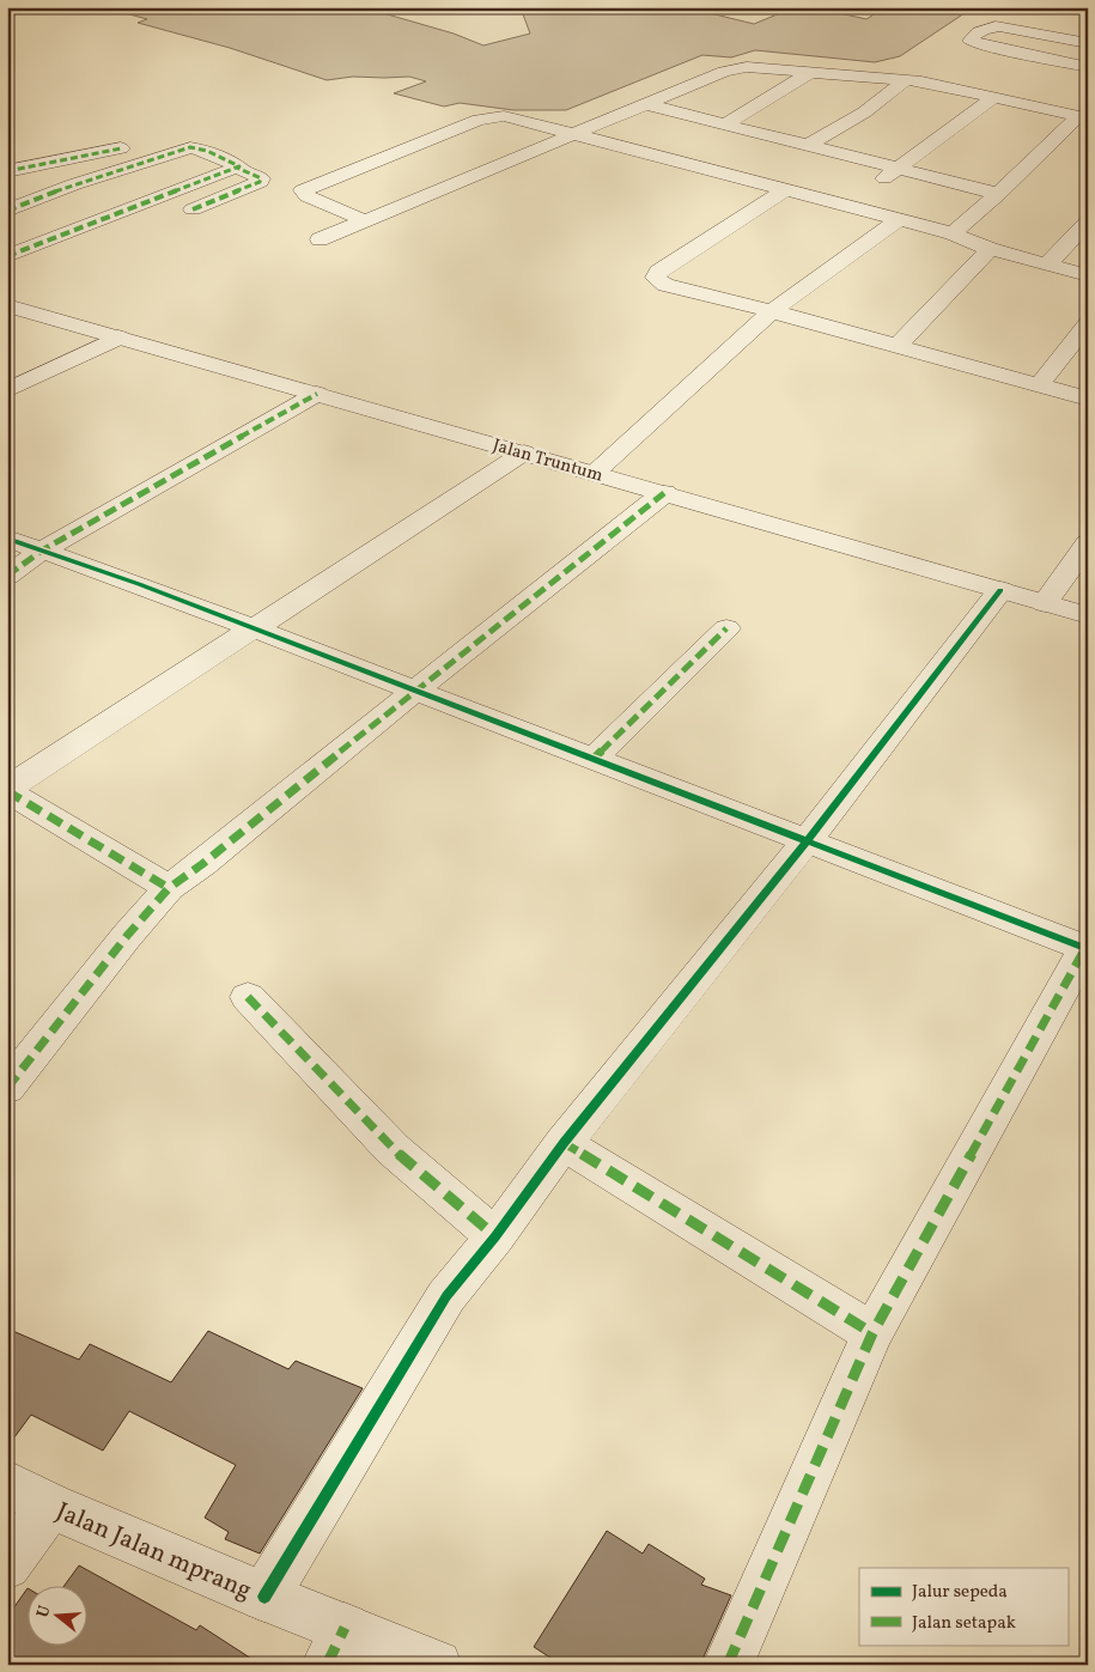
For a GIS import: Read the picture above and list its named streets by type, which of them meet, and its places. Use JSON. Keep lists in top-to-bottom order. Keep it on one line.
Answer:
{"streets":{"street":["Jalan Truntum","Jalan Jalan mprang"]},"legend":["Jalur sepeda","Jalan setapak"],"north":"left"}
